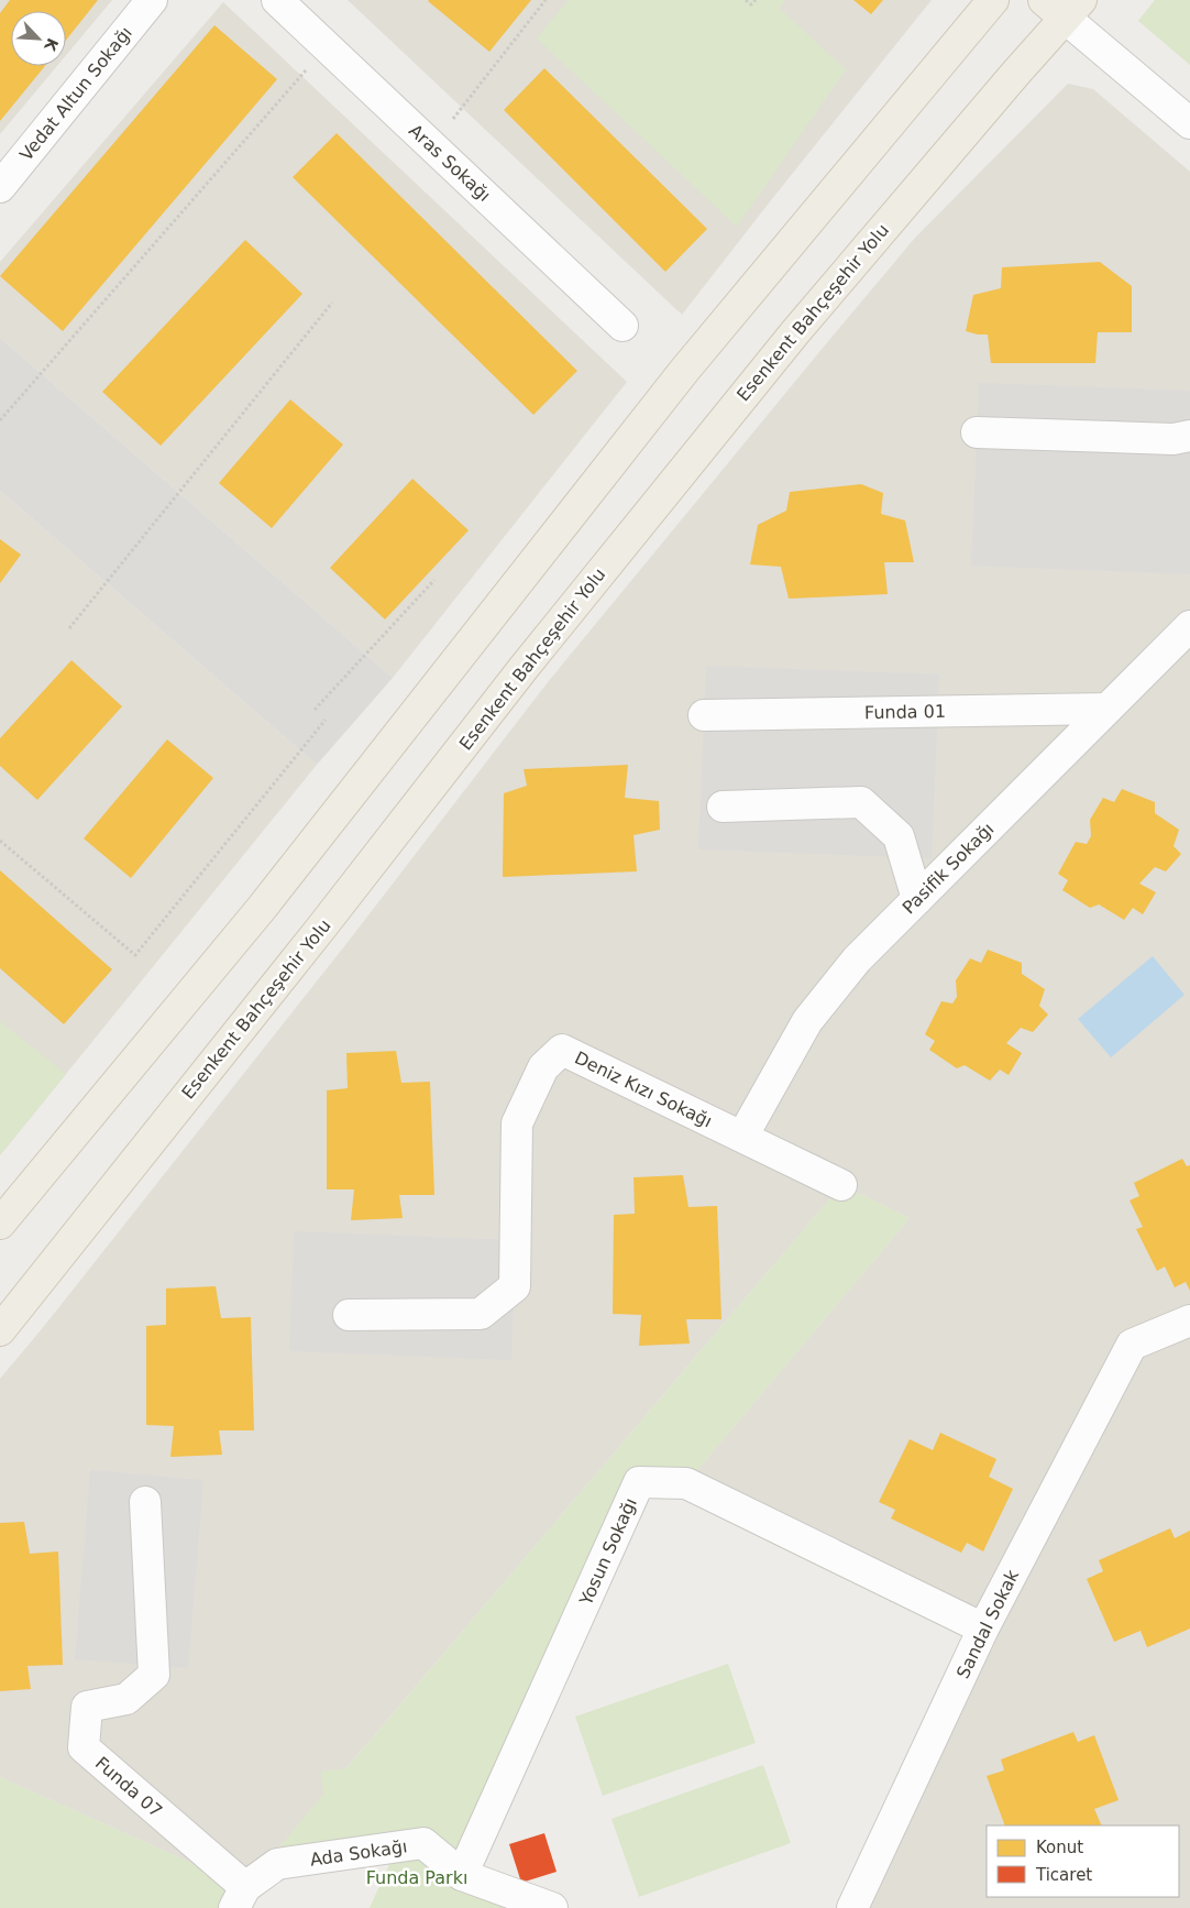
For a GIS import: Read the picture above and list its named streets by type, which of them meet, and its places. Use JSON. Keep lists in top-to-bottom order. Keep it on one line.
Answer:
{"streets":{"main road":["Esenkent Bahçeşehir Yolu"],"street":["Vedat Altun Sokağı","Aras Sokağı","Funda 01","Pasifik Sokağı","Deniz Kızı Sokağı","Yosun Sokağı","Sandal Sokak","Funda 07","Ada Sokağı"]},"crossings":[["Funda 01","Pasifik Sokağı"],["Pasifik Sokağı","Deniz Kızı Sokağı"],["Yosun Sokağı","Sandal Sokak"],["Yosun Sokağı","Ada Sokağı"],["Funda 07","Ada Sokağı"]],"parks":["Funda Parkı"],"legend":["Konut","Ticaret"],"north":"bottom right"}
